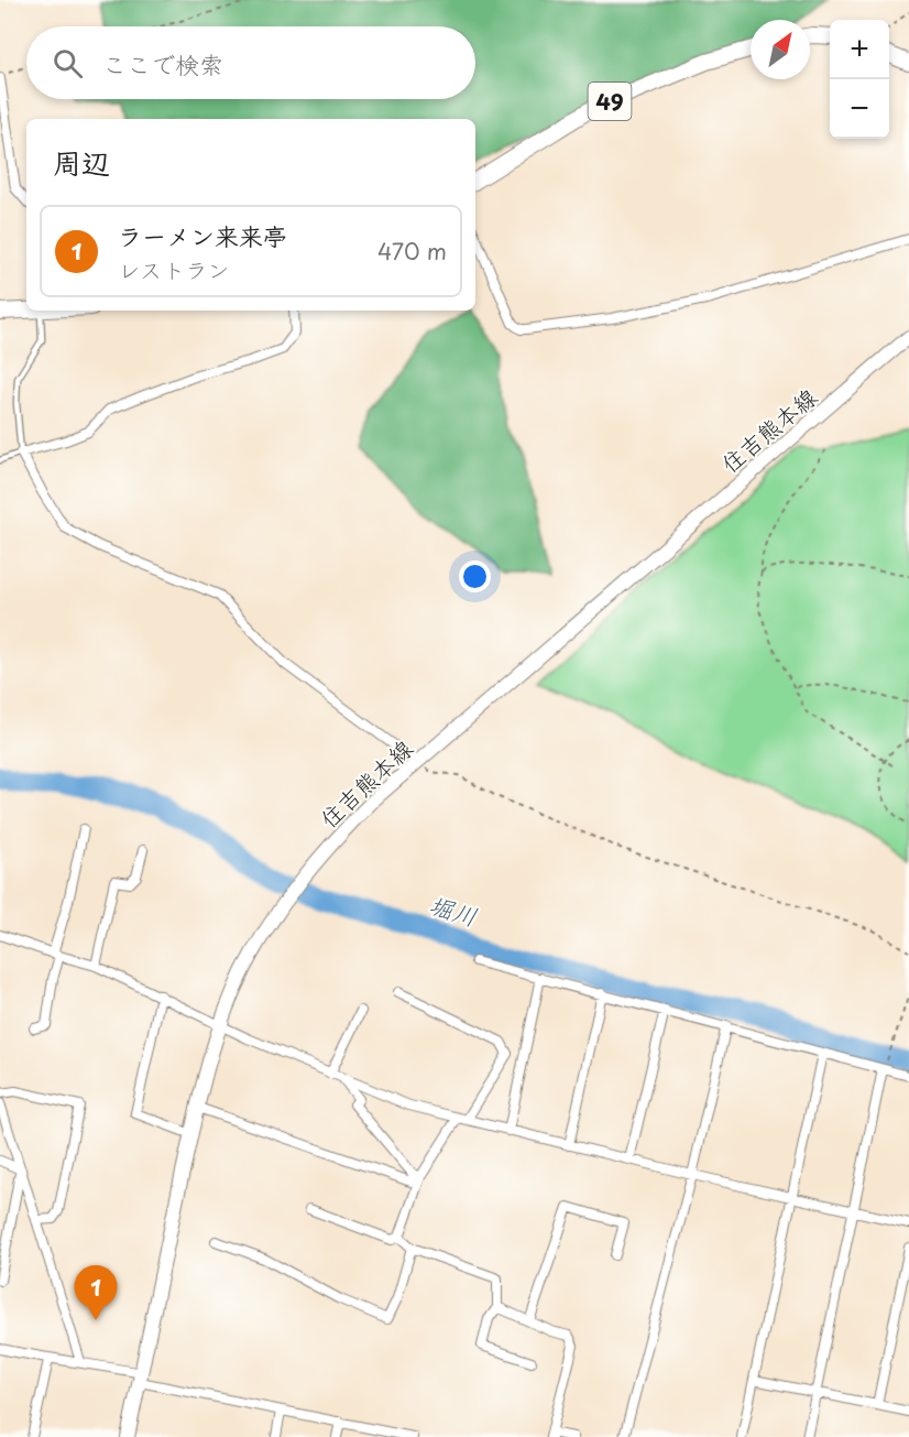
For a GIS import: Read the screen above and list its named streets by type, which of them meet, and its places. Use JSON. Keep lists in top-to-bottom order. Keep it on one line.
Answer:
{"streets":{"main road":["49","住吉熊本線"]},"water":["堀川"],"north":"top right","page":{"map_buttons":["+","−"],"search":"ここで検索","heading":"周辺","list":[{"mark":"1","name":"ラーメン来来亭","note":"レストラン","value":"470 m"}],"pins":"1"}}
